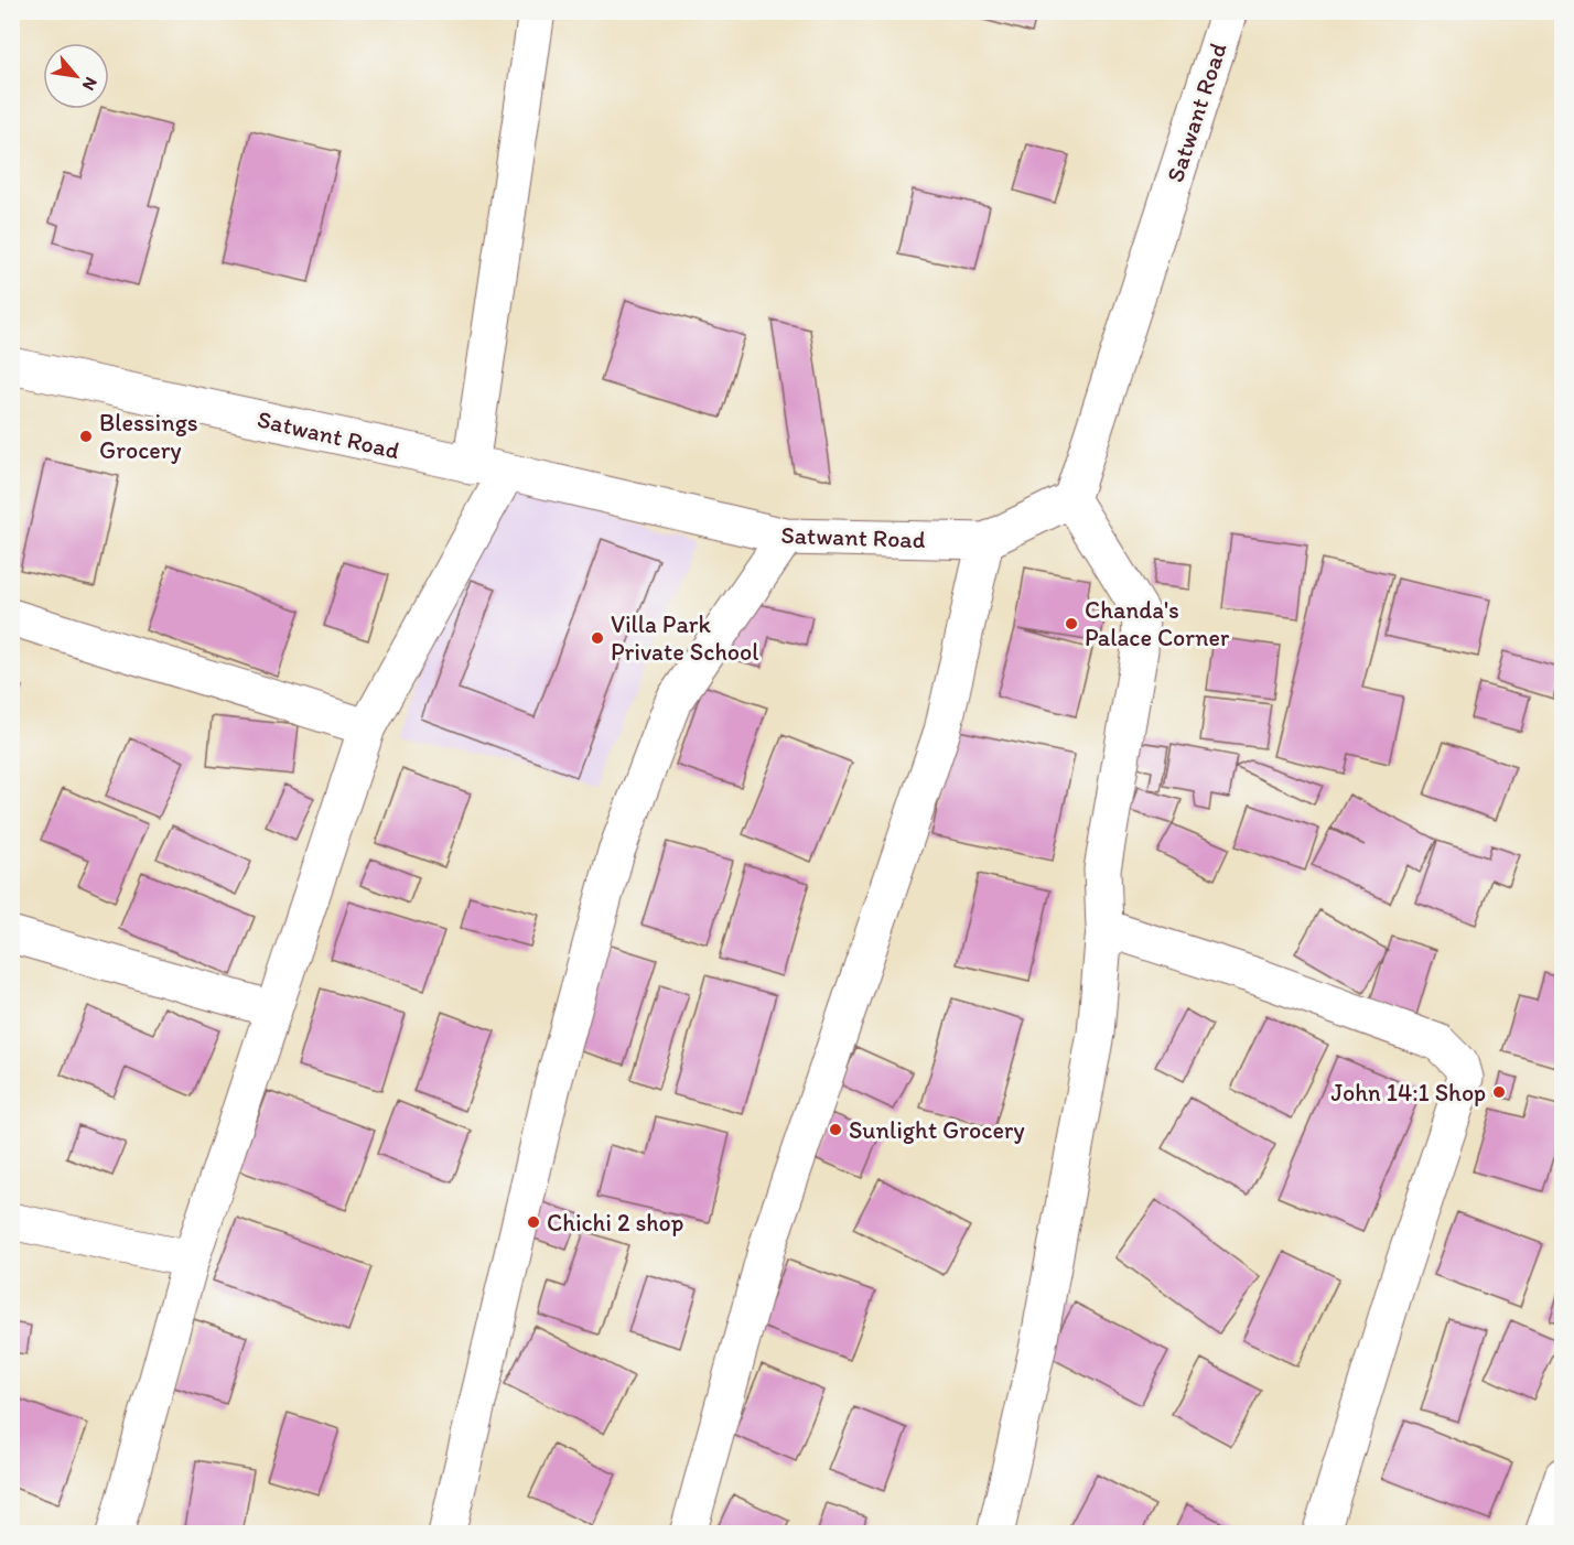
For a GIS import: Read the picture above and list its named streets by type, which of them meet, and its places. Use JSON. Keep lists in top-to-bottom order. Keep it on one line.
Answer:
{"streets":{"street":["Satwant Road"]},"places":["Blessings Grocery","Chanda's Palace Corner","Villa Park Private School","John 14:1 Shop","Sunlight Grocery","Chichi 2 shop"],"north":"bottom right"}
